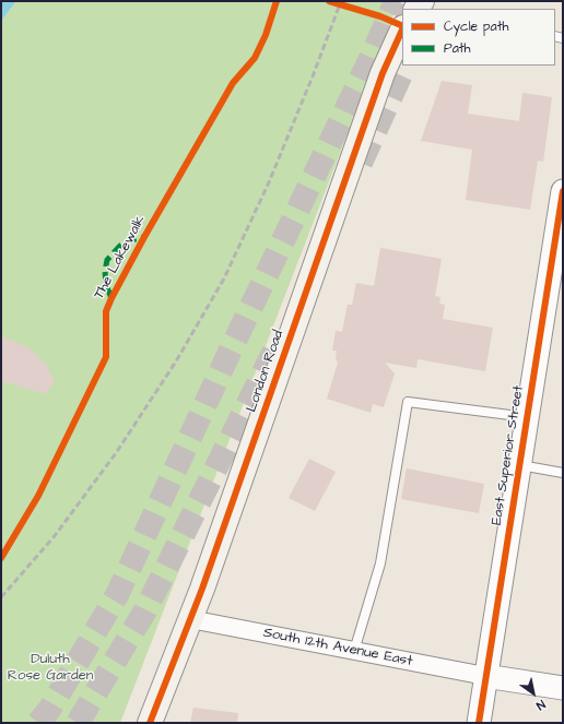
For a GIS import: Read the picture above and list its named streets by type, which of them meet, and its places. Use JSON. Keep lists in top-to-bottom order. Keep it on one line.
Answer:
{"streets":{"main road":["London Road"],"street":["East Superior Street","South 12th Avenue East"],"cycle path":["The Lakewalk"]},"crossings":[["London Road","South 12th Avenue East"],["East Superior Street","South 12th Avenue East"]],"parks":["Duluth Rose Garden"],"legend":["Cycle path","Path"],"north":"bottom right"}
